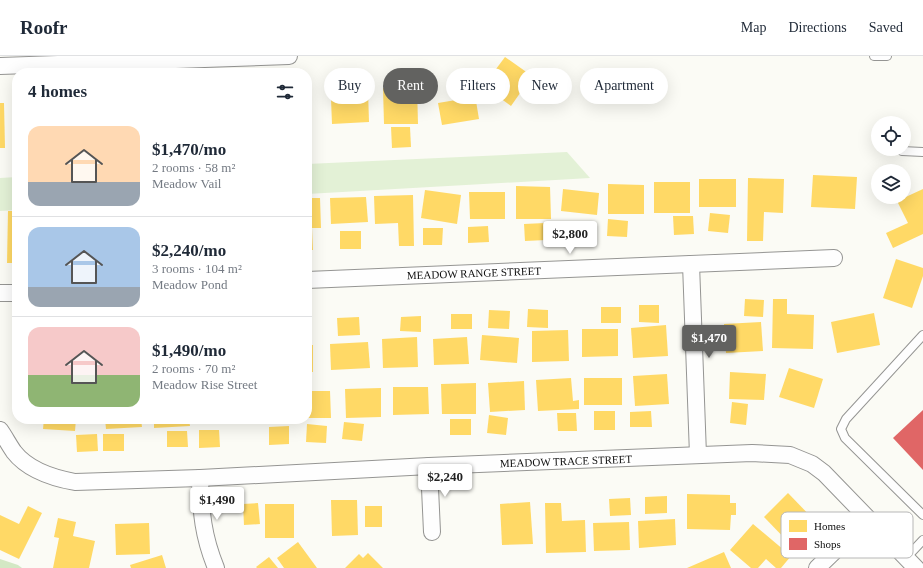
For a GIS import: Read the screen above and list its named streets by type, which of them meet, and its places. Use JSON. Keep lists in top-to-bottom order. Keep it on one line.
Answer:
{"streets":{"street":["MEADOW RANGE STREET","MEADOW TRACE STREET"]},"legend":["Homes","Shops"],"page":{"header":"Roofr","nav":["Map","Directions","Saved"],"chip":["Buy","Rent","Filters","New","Apartment"],"heading":"4 homes","list":[{"name":"$1,470/mo","note":"2 rooms · 58 m² · Meadow Vail"},{"name":"$2,240/mo","note":"3 rooms · 104 m² · Meadow Pond"},{"name":"$1,490/mo","note":"2 rooms · 70 m² · Meadow Rise Street"}],"price":["$2,800","$1,470","$2,240","$1,490"]}}
